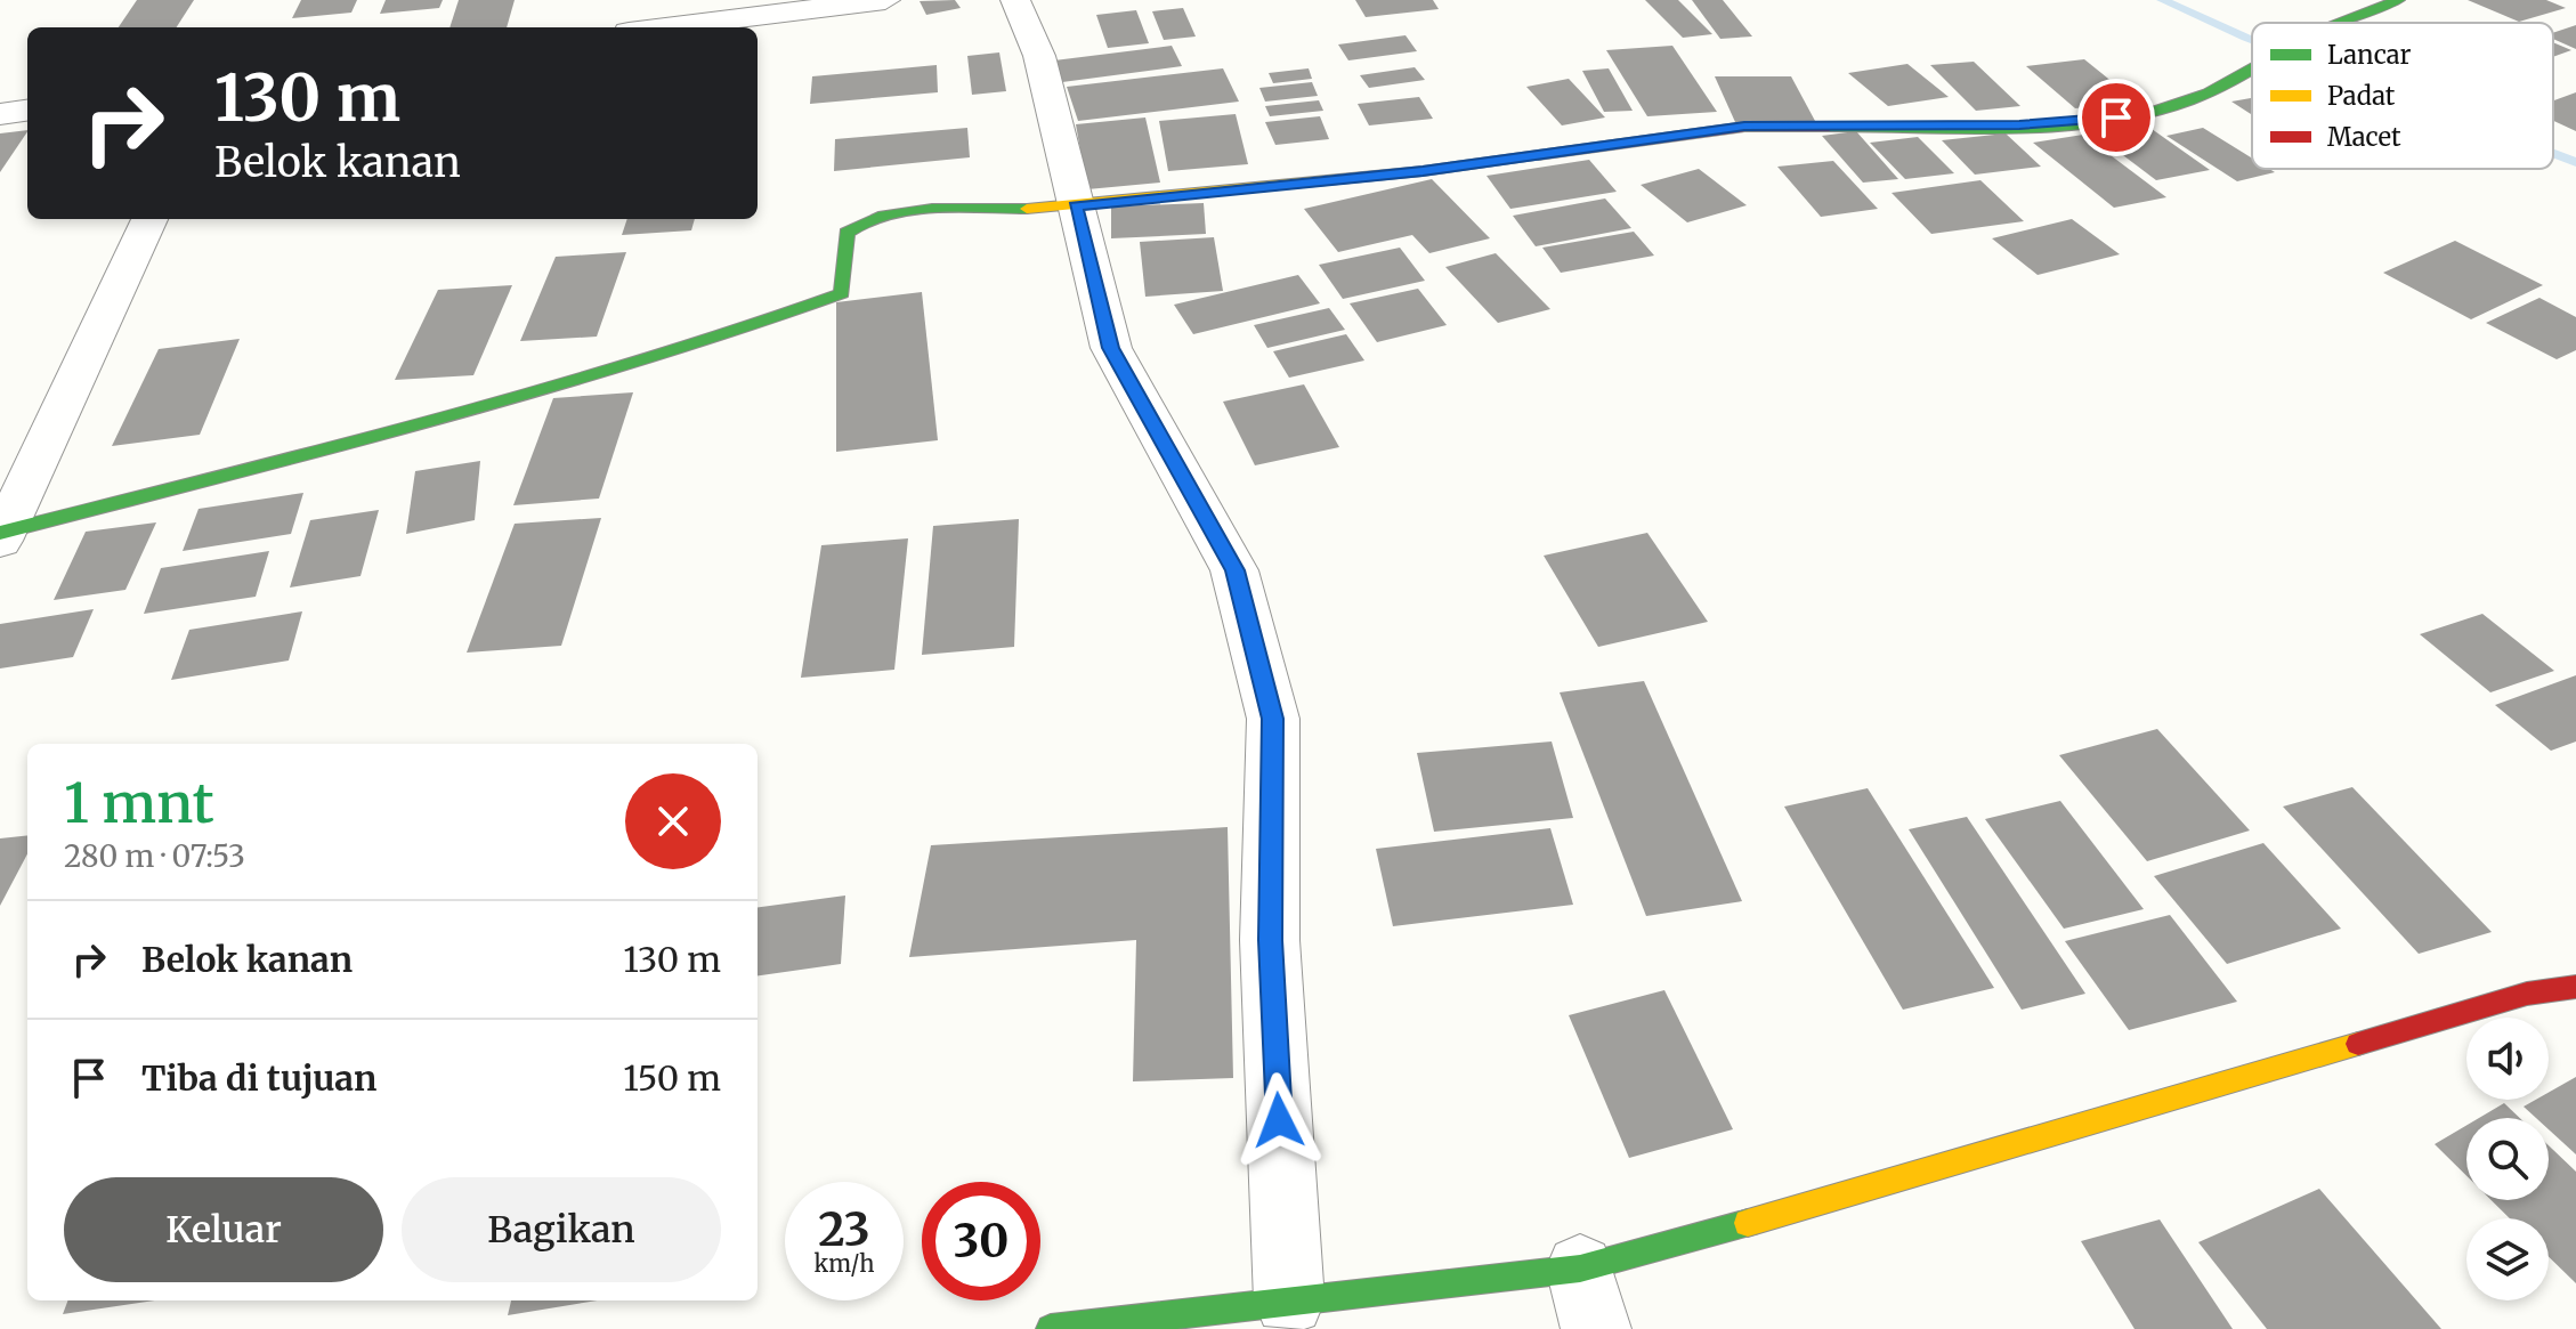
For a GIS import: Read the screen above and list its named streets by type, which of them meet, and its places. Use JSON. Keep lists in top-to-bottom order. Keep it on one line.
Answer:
{"legend":["Lancar","Padat","Macet"],"page":{"turn":["130 m","Belok kanan"],"heading":["1 mnt","280 m · 07:53"],"list":[{"name":"Belok kanan","value":"130 m"},{"name":"Tiba di tujuan","value":"150 m"}],"buttons":["Keluar","Bagikan"],"speed":"23 km/h","limit":"30"}}
